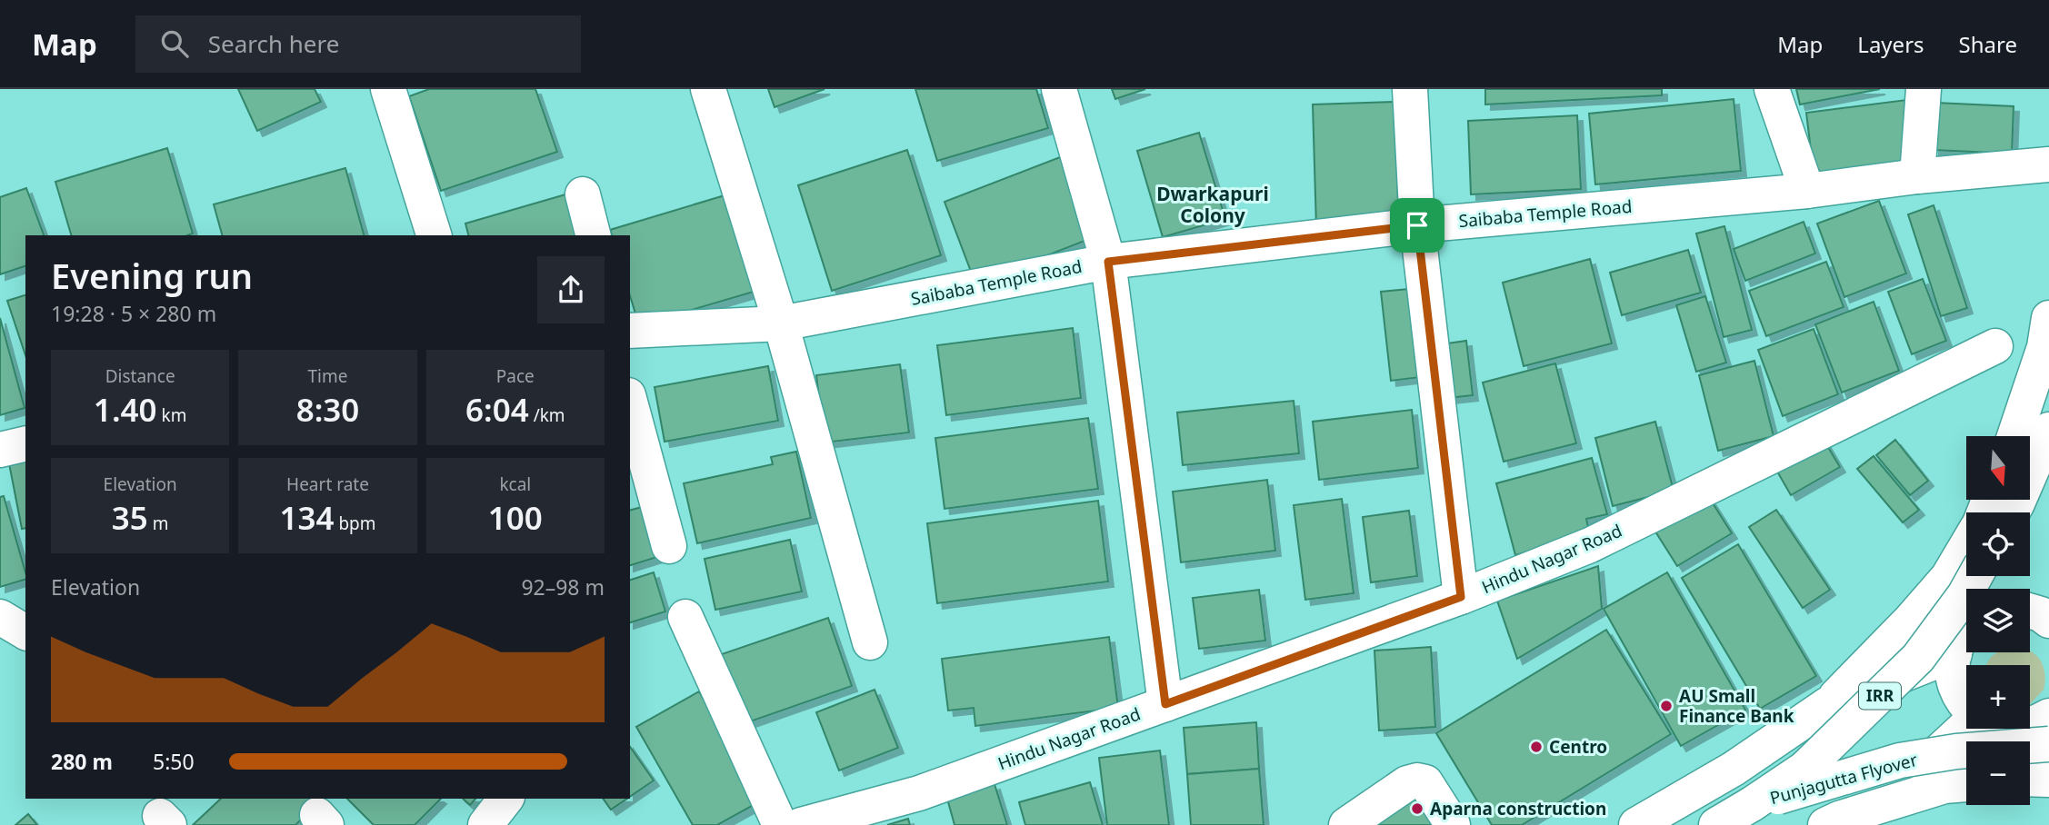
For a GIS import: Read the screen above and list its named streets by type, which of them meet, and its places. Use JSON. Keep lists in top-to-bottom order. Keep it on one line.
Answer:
{"streets":{"street":["Saibaba Temple Road","Hindu Nagar Road","IRR","Punjagutta Flyover"]},"districts":["Dwarkapuri Colony"],"places":["AU Small Finance Bank","Centro","Aparna construction"],"north":"bottom","page":{"header":"Map","search":"Search here","nav":["Map","Layers","Share"],"heading":["Evening run","19:28 · 5 × 280 m"],"stats":[["Distance","1.40 km"],["Time","8:30"],["Pace","6:04 /km"],["Elevation","35 m"],["Heart rate","134 bpm"],["kcal","100"]],"map_buttons":["+","−"],"chart":["Elevation","92–98 m"],"list":[{"name":"280 m","note":"5:50"}]}}
